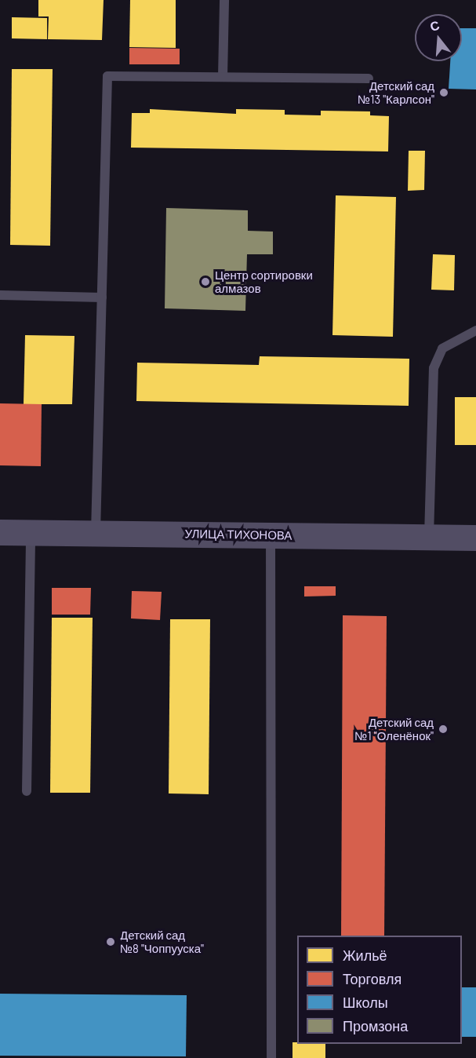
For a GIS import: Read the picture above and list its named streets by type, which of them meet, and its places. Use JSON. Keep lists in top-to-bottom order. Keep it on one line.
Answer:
{"streets":{"main road":["УЛИЦА ТИХОНОВА"]},"places":["Детский сад №13 \"Карлсон\"","Центр сортировки алмазов","Детский сад №1 \"Оленёнок\"","Детский сад №8 \"Чоппууска\""],"legend":["Жильё","Торговля","Школы","Промзона"],"north":"top"}
